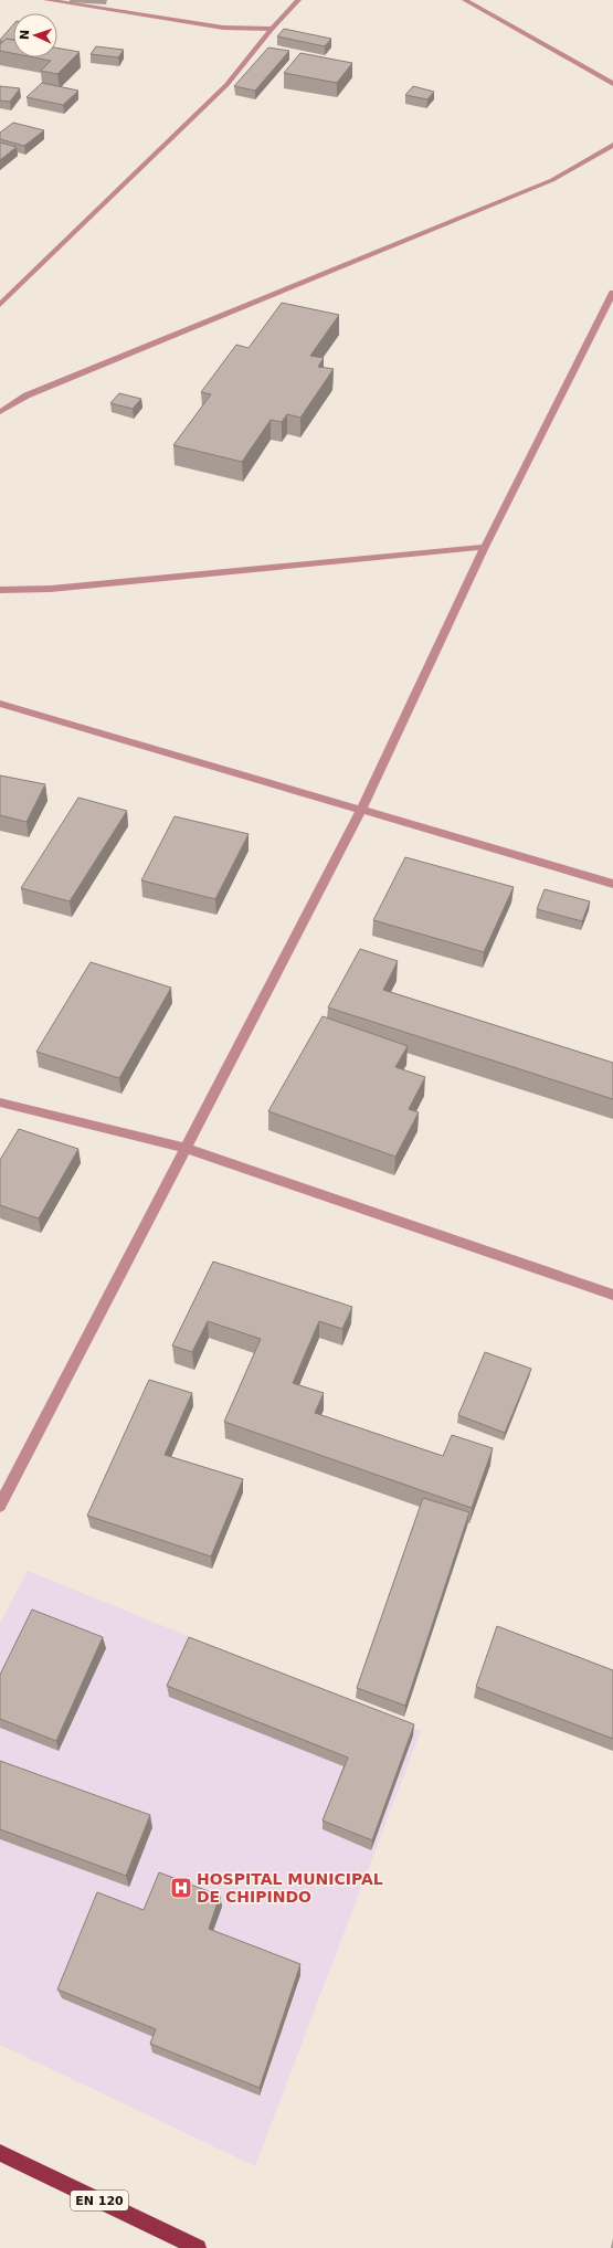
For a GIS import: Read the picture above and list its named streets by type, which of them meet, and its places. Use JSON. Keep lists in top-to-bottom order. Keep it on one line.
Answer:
{"streets":{"main road":["EN 120"]},"places":{"hospital":["HOSPITAL MUNICIPAL DE CHIPINDO"]},"north":"left"}
